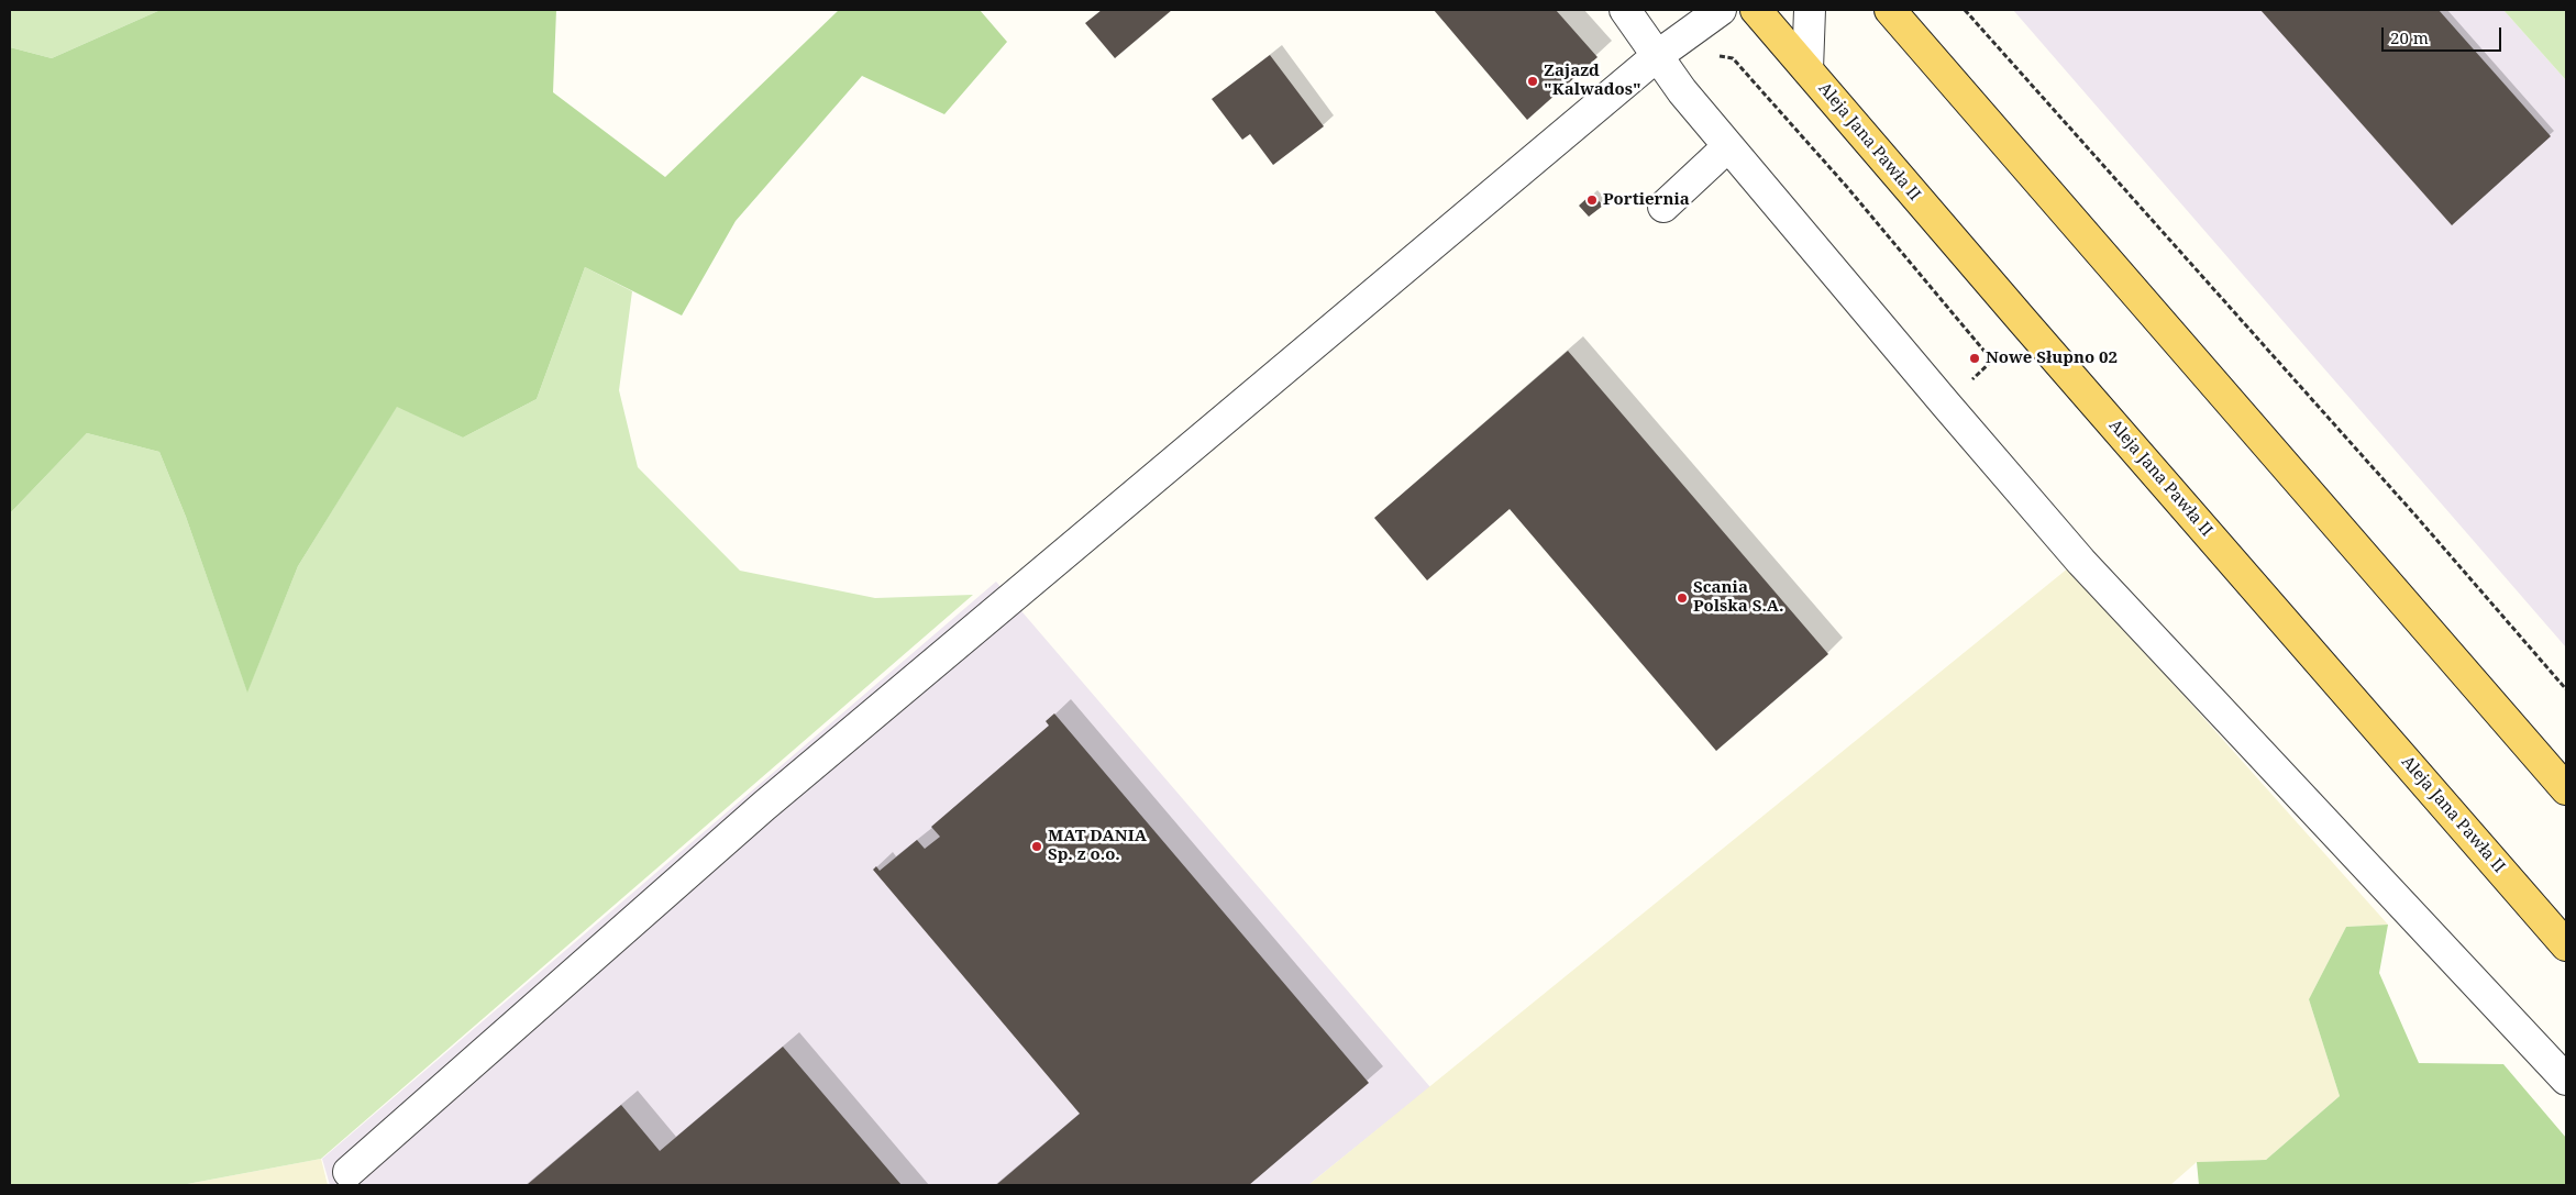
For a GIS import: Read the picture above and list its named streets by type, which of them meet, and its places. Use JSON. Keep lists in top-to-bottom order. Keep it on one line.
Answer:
{"streets":{"main road":["Aleja Jana Pawła II"]},"places":["Zajazd \"Kalwados\"","Portiernia","Nowe Słupno 02","Scania Polska S.A.","MAT DANIA Sp. z o.o."],"scale_bar":"20 m"}
